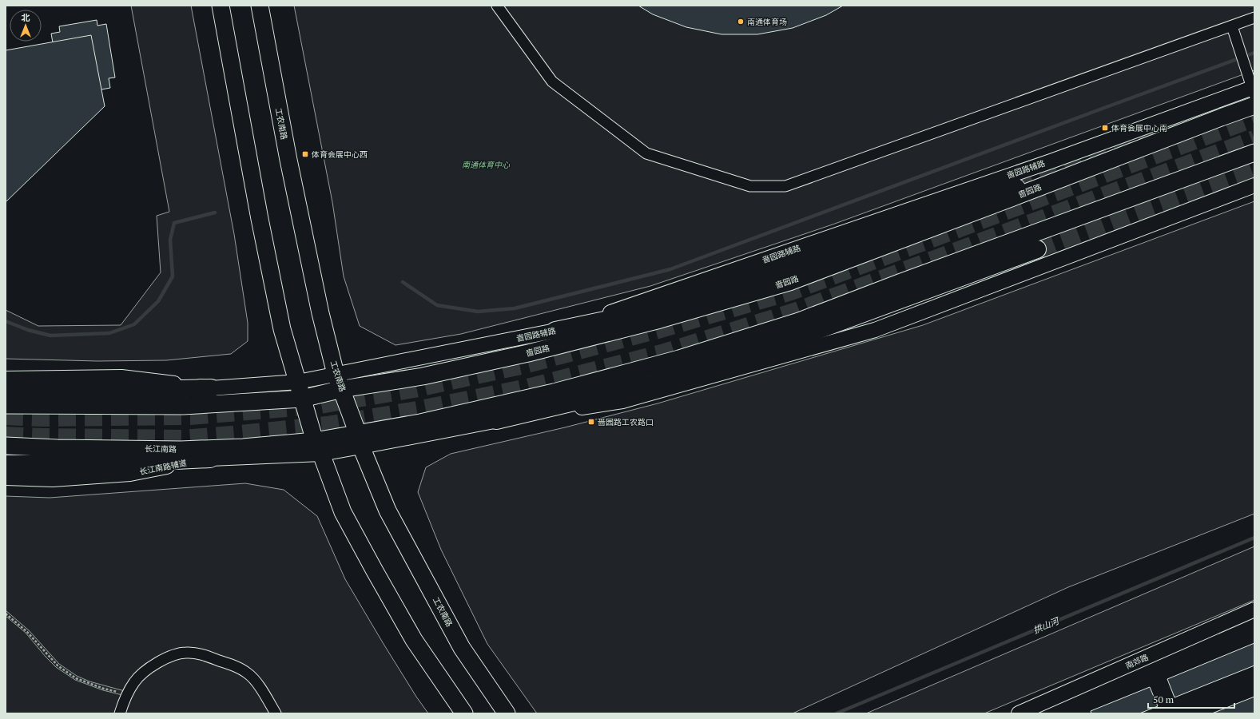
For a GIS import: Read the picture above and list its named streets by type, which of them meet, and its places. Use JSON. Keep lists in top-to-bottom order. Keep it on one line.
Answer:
{"streets":{"main road":["工农南路","啬园路","长江南路"],"street":["啬园路辅路","长江南路辅道","南郊路"]},"crossings":[["工农南路","啬园路辅路"],["工农南路","啬园路"],["长江南路","长江南路辅道"]],"water":["拱山河"],"parks":["南通体育中心"],"places":{"other":["南通体育场"],"transit":["体育会展中心南","体育会展中心西","啬园路工农路口"]},"scale_bar":"50 m","north":"top"}
